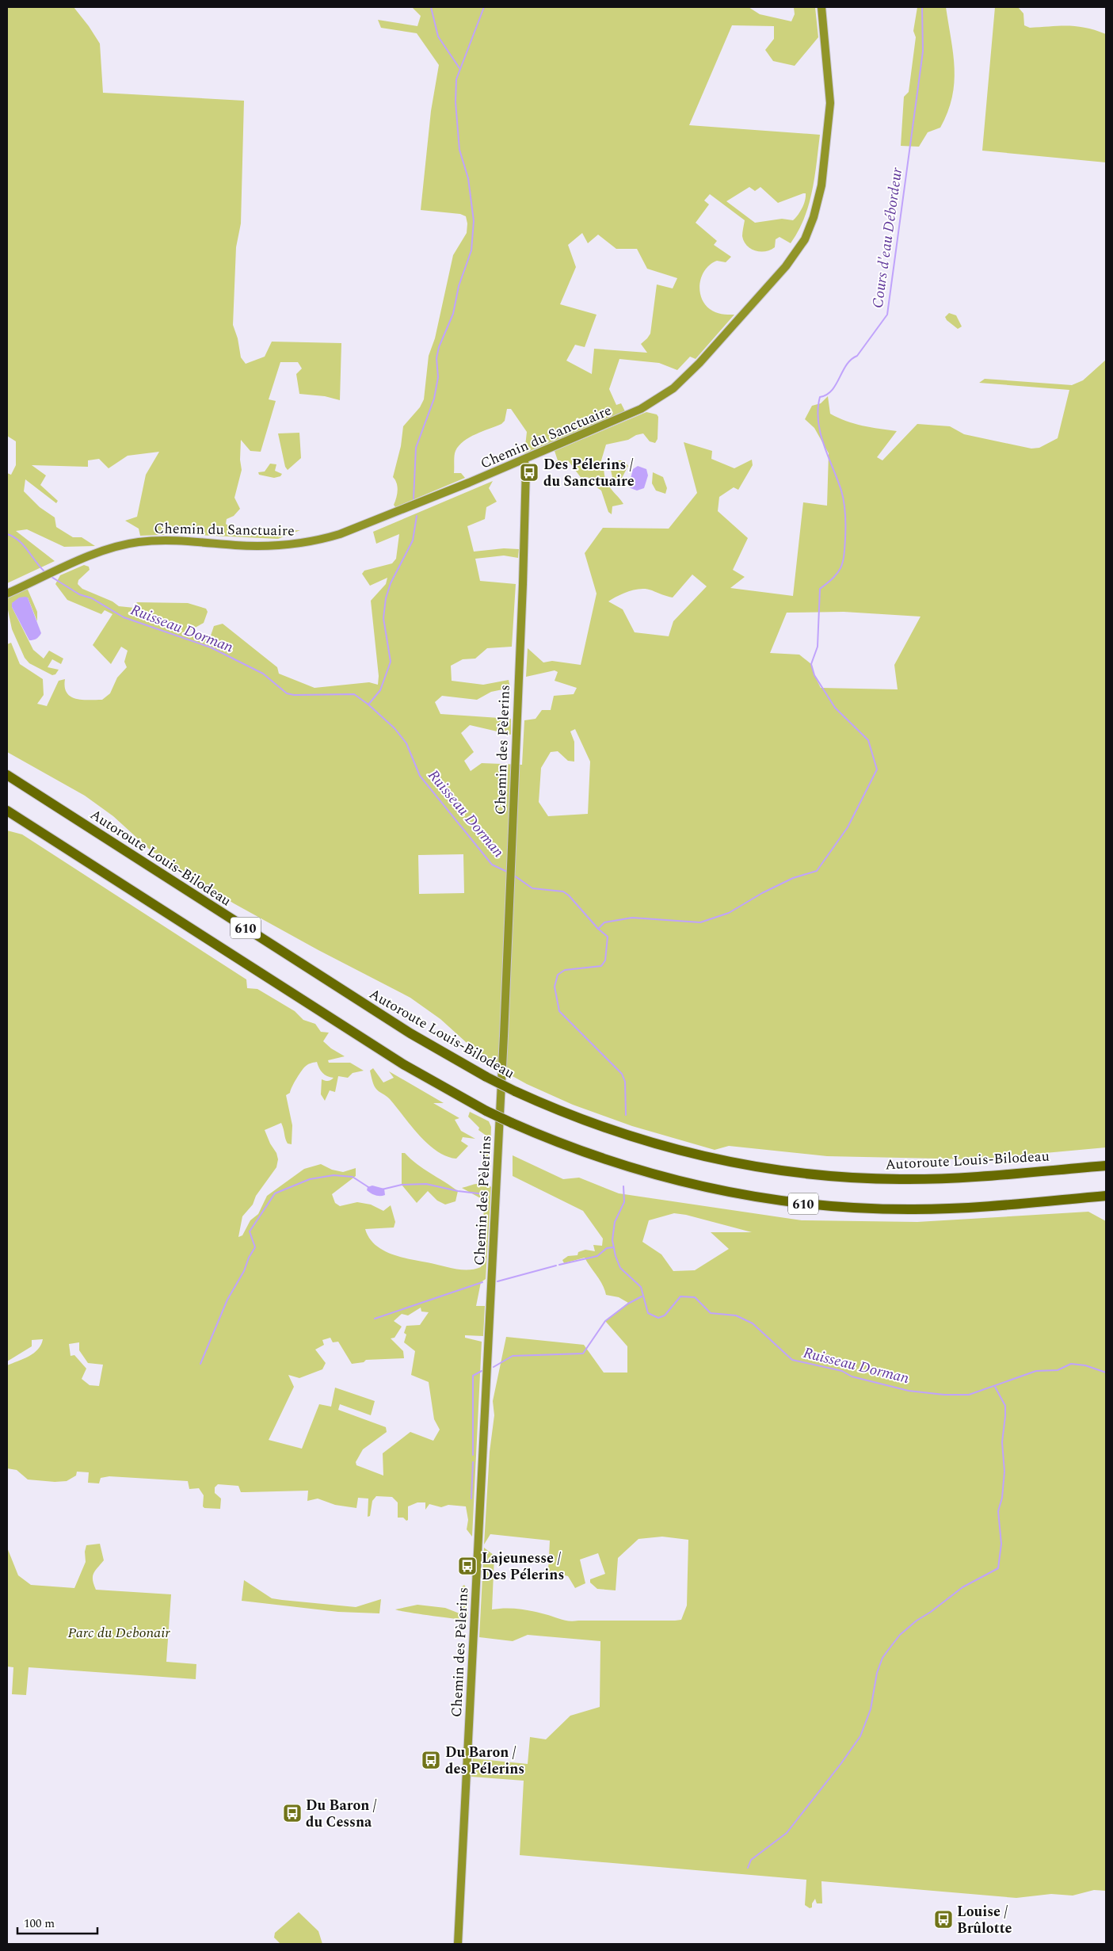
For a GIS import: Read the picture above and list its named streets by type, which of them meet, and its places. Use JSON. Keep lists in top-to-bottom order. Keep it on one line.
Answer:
{"streets":{"highway":["Autoroute Louis-Bilodeau","610"],"street":["Chemin du Sanctuaire","Chemin des Pèlerins"]},"crossings":[["Chemin du Sanctuaire","Chemin des Pèlerins"]],"water":["Cours d'eau Débordeur","Ruisseau Dorman"],"parks":["Parc du Debonair"],"places":{"bus stop":["Des Pélerins / du Sanctuaire","Lajeunesse / Des Pélerins","Du Baron / des Pélerins","Du Baron / du Cessna","Louise / Brûlotte"]},"scale_bar":"100 m"}
